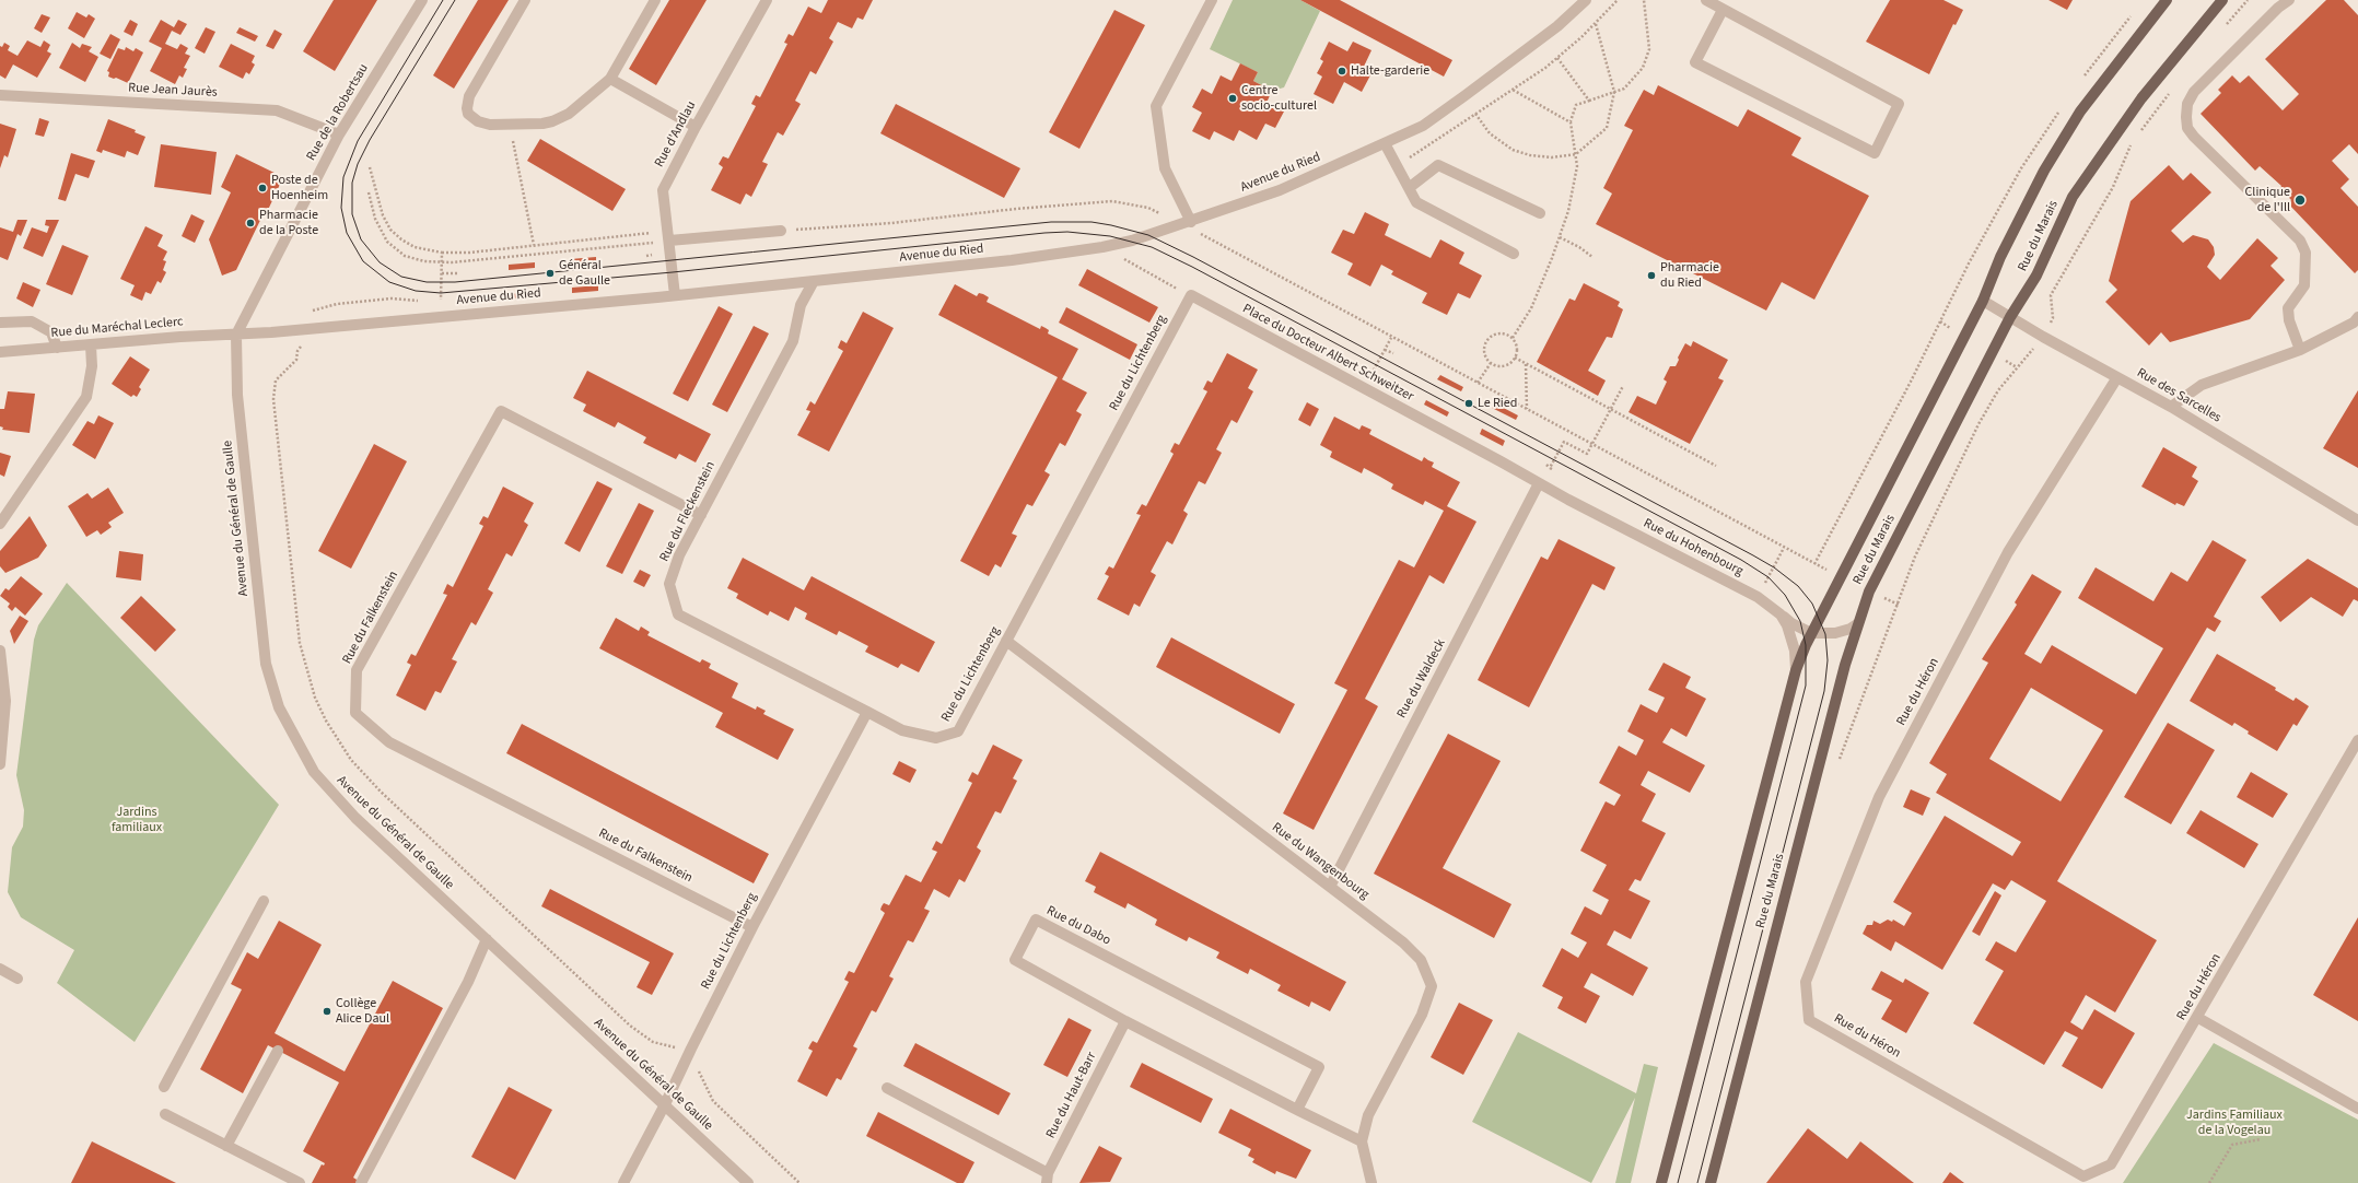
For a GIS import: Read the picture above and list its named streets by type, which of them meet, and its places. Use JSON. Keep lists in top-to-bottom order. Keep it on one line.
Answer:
{"streets":{"main road":["Rue du Marais"],"street":["Rue Jean Jaurès","Rue de la Robertsau","Rue d'Andlau","Avenue du Ried","Rue du Maréchal Leclerc","Place du Docteur Albert Schweitzer","Rue du Lichtenberg","Rue des Sarcelles","Rue du Fleckenstein","Avenue du Général de Gaulle","Rue du Hohenbourg","Rue du Falkenstein","Rue du Waldeck","Rue du Héron","Rue du Wangenbourg","Rue du Dabo","Rue du Haut-Barr"]},"crossings":[["Rue Jean Jaurès","Rue de la Robertsau"],["Rue de la Robertsau","Avenue du Ried"],["Rue de la Robertsau","Rue du Maréchal Leclerc"],["Rue de la Robertsau","Avenue du Général de Gaulle"],["Rue d'Andlau","Avenue du Ried"],["Avenue du Ried","Rue du Maréchal Leclerc"],["Avenue du Ried","Rue du Fleckenstein"],["Avenue du Ried","Avenue du Général de Gaulle"],["Rue du Marais","Rue des Sarcelles"],["Rue du Marais","Rue du Hohenbourg"],["Rue du Maréchal Leclerc","Avenue du Général de Gaulle"],["Place du Docteur Albert Schweitzer","Rue du Lichtenberg"],["Place du Docteur Albert Schweitzer","Rue du Hohenbourg"],["Place du Docteur Albert Schweitzer","Rue du Waldeck"],["Rue du Lichtenberg","Rue du Fleckenstein"],["Rue du Lichtenberg","Avenue du Général de Gaulle"],["Rue du Lichtenberg","Rue du Falkenstein"],["Rue du Lichtenberg","Rue du Wangenbourg"],["Rue des Sarcelles","Rue du Héron"],["Rue du Fleckenstein","Rue du Falkenstein"],["Rue du Hohenbourg","Rue du Waldeck"],["Rue du Waldeck","Rue du Wangenbourg"],["Rue du Wangenbourg","Rue du Dabo"],["Rue du Dabo","Rue du Haut-Barr"]],"parks":["Jardins familiaux","Jardins Familiaux de la Vogelau"],"places":["Halte-garderie","Centre socio-culturel","Poste de Hoenheim","Clinique de l'Ill","Pharmacie de la Poste","Général de Gaulle","Pharmacie du Ried","Le Ried","Collège Alice Daul"]}
